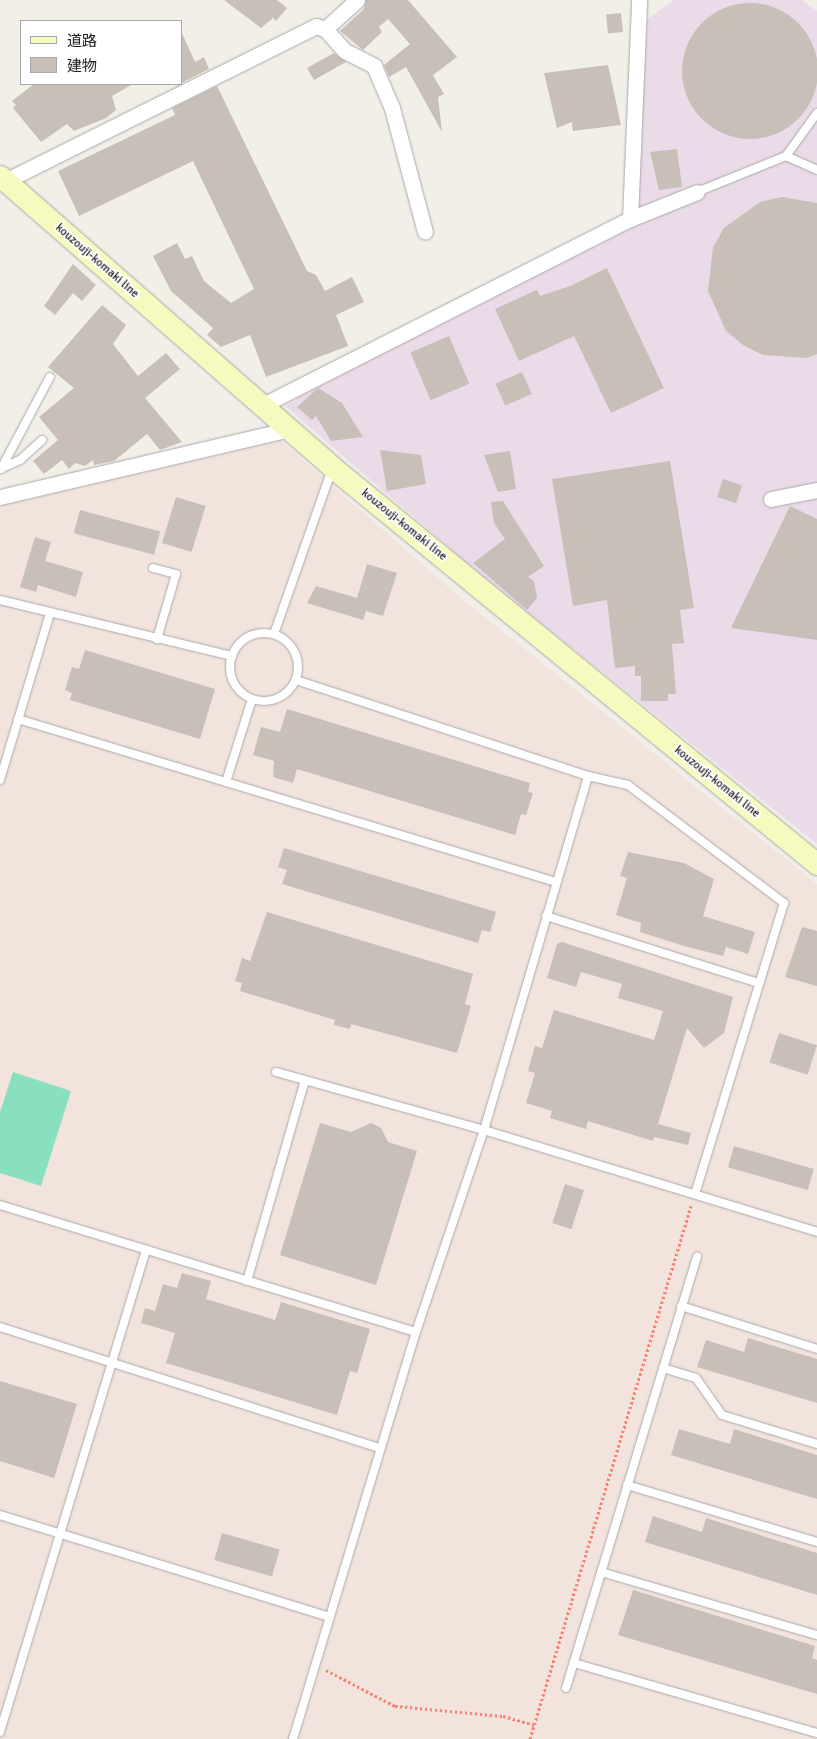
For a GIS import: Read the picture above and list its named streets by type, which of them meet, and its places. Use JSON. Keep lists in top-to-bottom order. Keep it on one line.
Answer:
{"streets":{"main road":["kouzouji-komaki line"]},"legend":["道路","建物"]}
